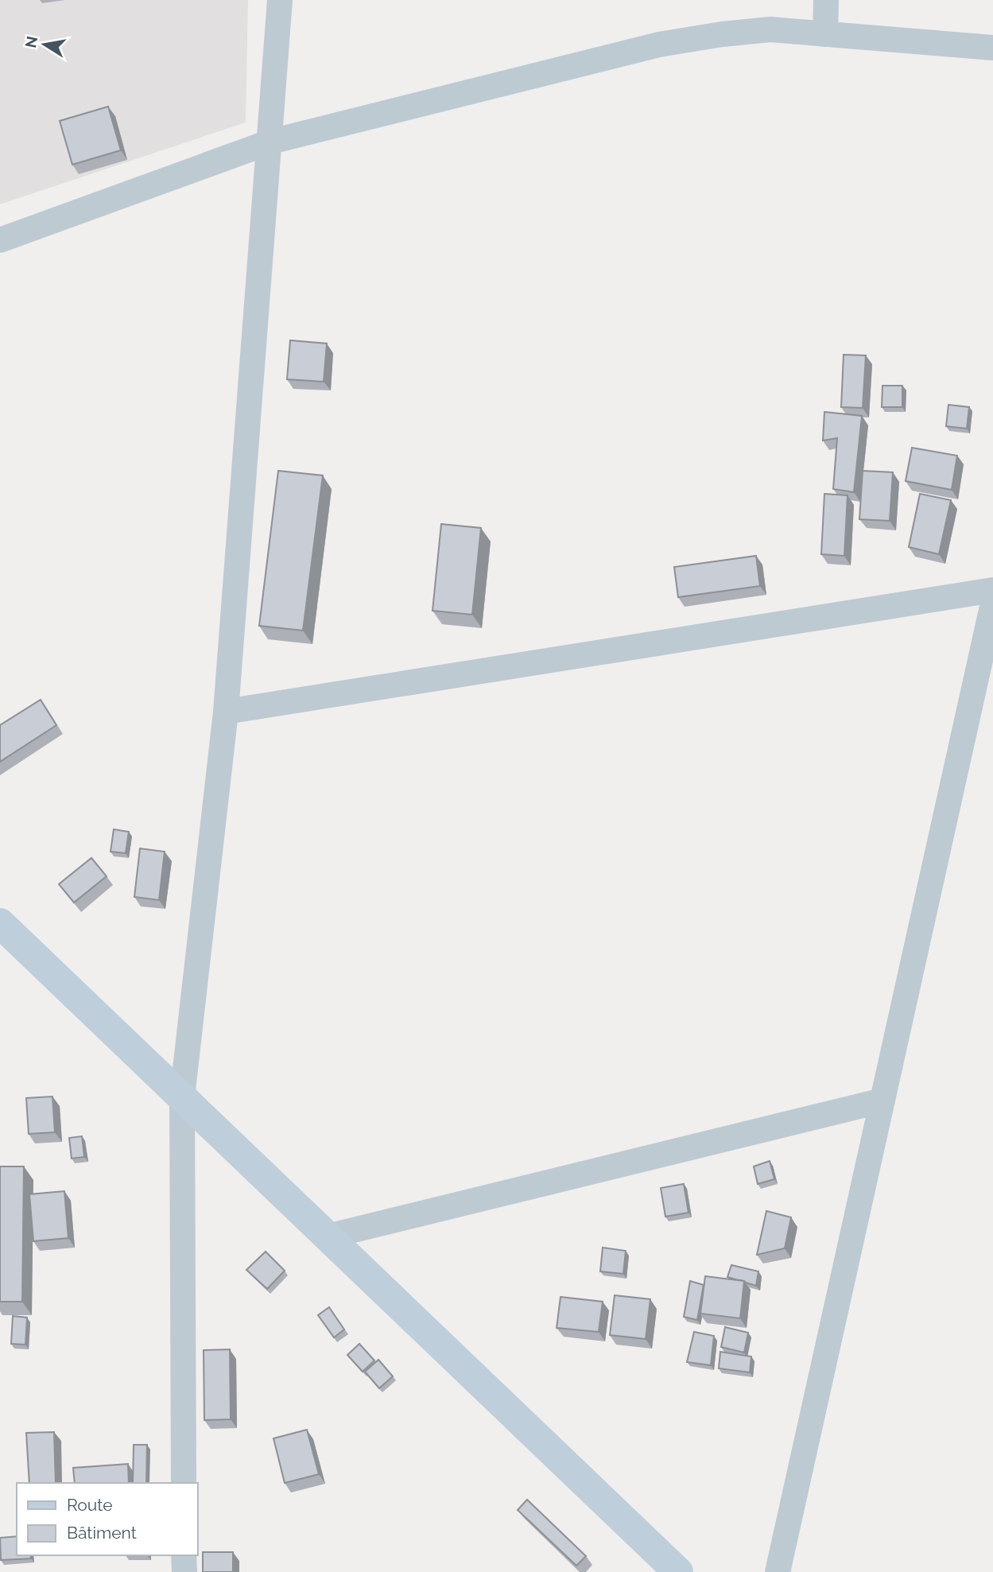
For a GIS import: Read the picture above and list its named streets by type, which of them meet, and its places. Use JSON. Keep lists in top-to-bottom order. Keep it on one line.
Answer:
{"legend":["Route","Bâtiment"],"north":"left"}
